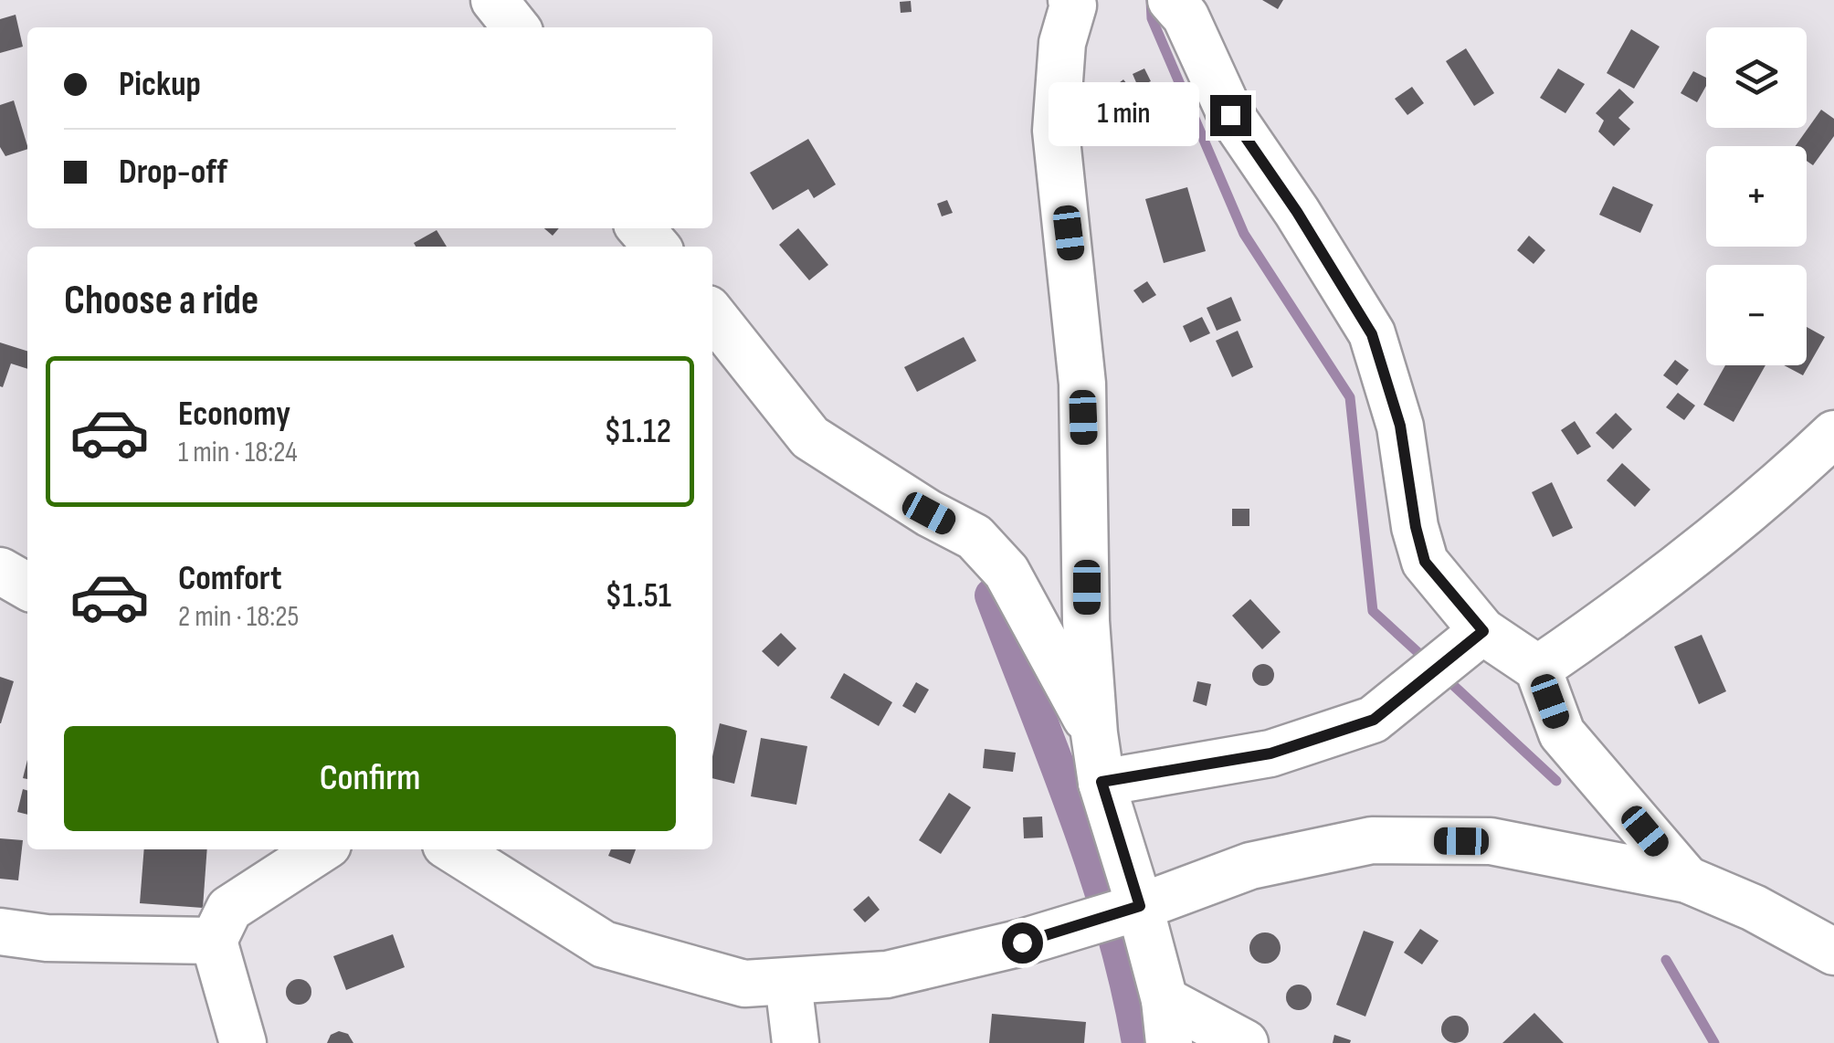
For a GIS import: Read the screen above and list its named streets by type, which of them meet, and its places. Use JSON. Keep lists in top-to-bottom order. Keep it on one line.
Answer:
{"page":{"map_buttons":["+","−"],"banner":["Pickup","Drop-off"],"bubble":"1 min","heading":"Choose a ride","list":[{"name":"Economy","note":"1 min · 18:24","value":"$1.12"},{"name":"Comfort","note":"2 min · 18:25","value":"$1.51"}],"buttons":"Confirm"}}
